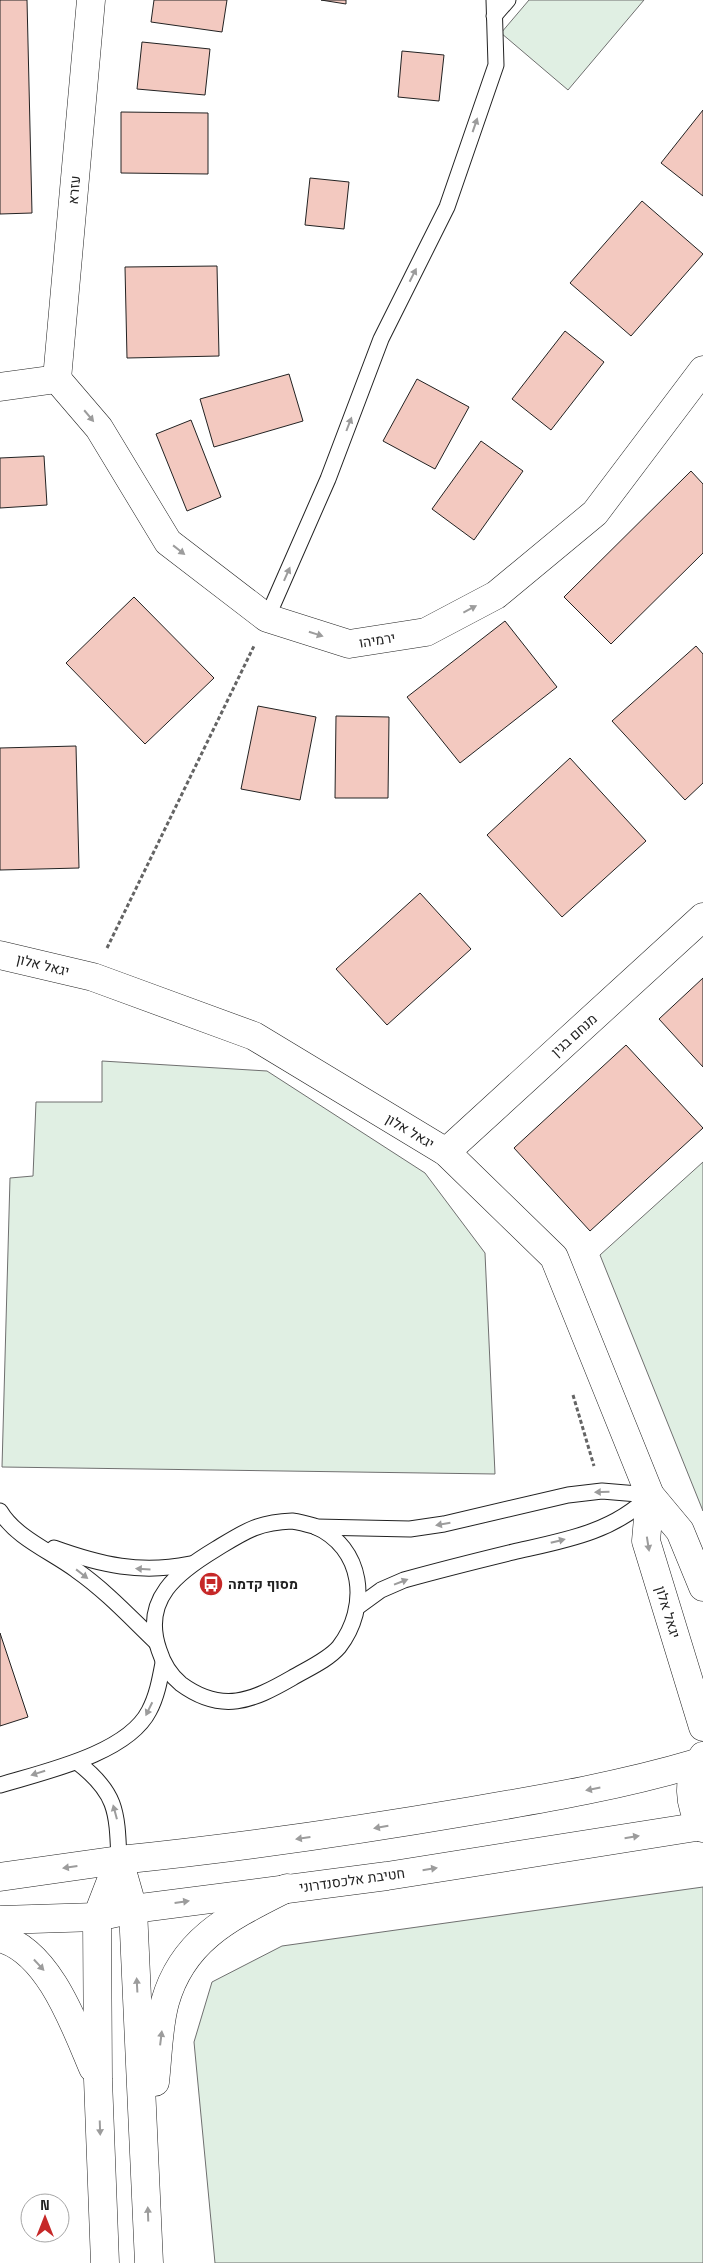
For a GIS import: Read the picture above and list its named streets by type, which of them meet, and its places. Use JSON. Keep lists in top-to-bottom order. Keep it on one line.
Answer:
{"streets":{"main road":["עזרא","ירמיהו","יגאל אלון","מנחם בגין","חטיבת אלכסנדרוני"]},"crossings":[["עזרא","ירמיהו"],["יגאל אלון","מנחם בגין"]],"places":{"bus stop":["מסוף קדמה"]},"north":"top"}
